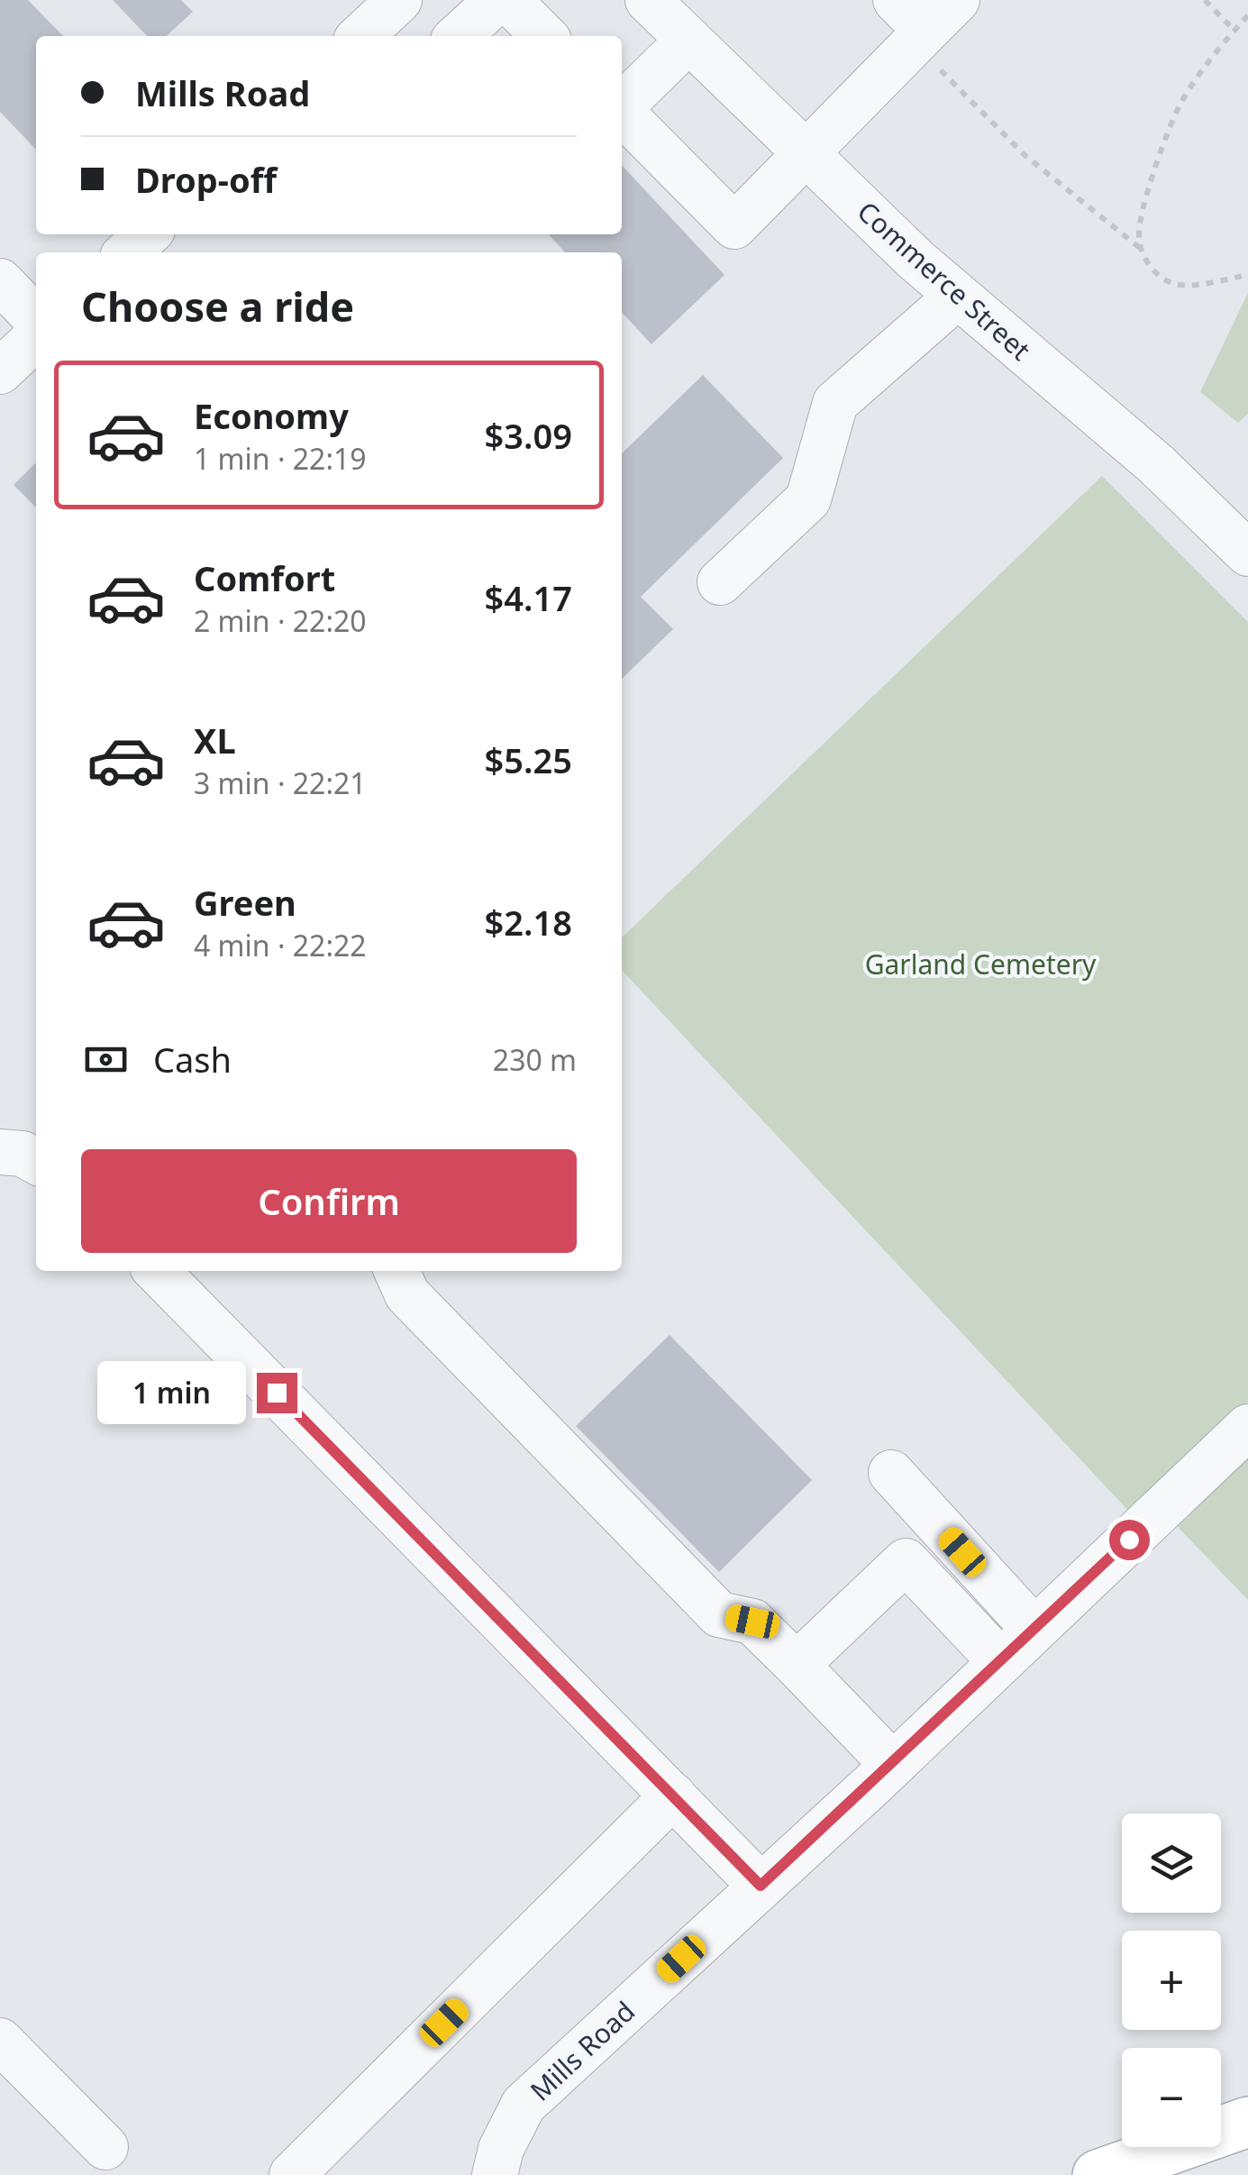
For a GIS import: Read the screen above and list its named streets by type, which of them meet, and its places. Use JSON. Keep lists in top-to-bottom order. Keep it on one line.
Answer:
{"streets":{"street":["Commerce Street","Mills Road"]},"parks":["Garland Cemetery"],"page":{"banner":["Mills Road","Drop-off"],"heading":"Choose a ride","list":[{"name":"Economy","note":"1 min · 22:19","value":"$3.09"},{"name":"Comfort","note":"2 min · 22:20","value":"$4.17"},{"name":"XL","note":"3 min · 22:21","value":"$5.25"},{"name":"Green","note":"4 min · 22:22","value":"$2.18"}],"pay":["Cash","230 m"],"buttons":"Confirm","bubble":"1 min","map_buttons":["+","−"]}}
